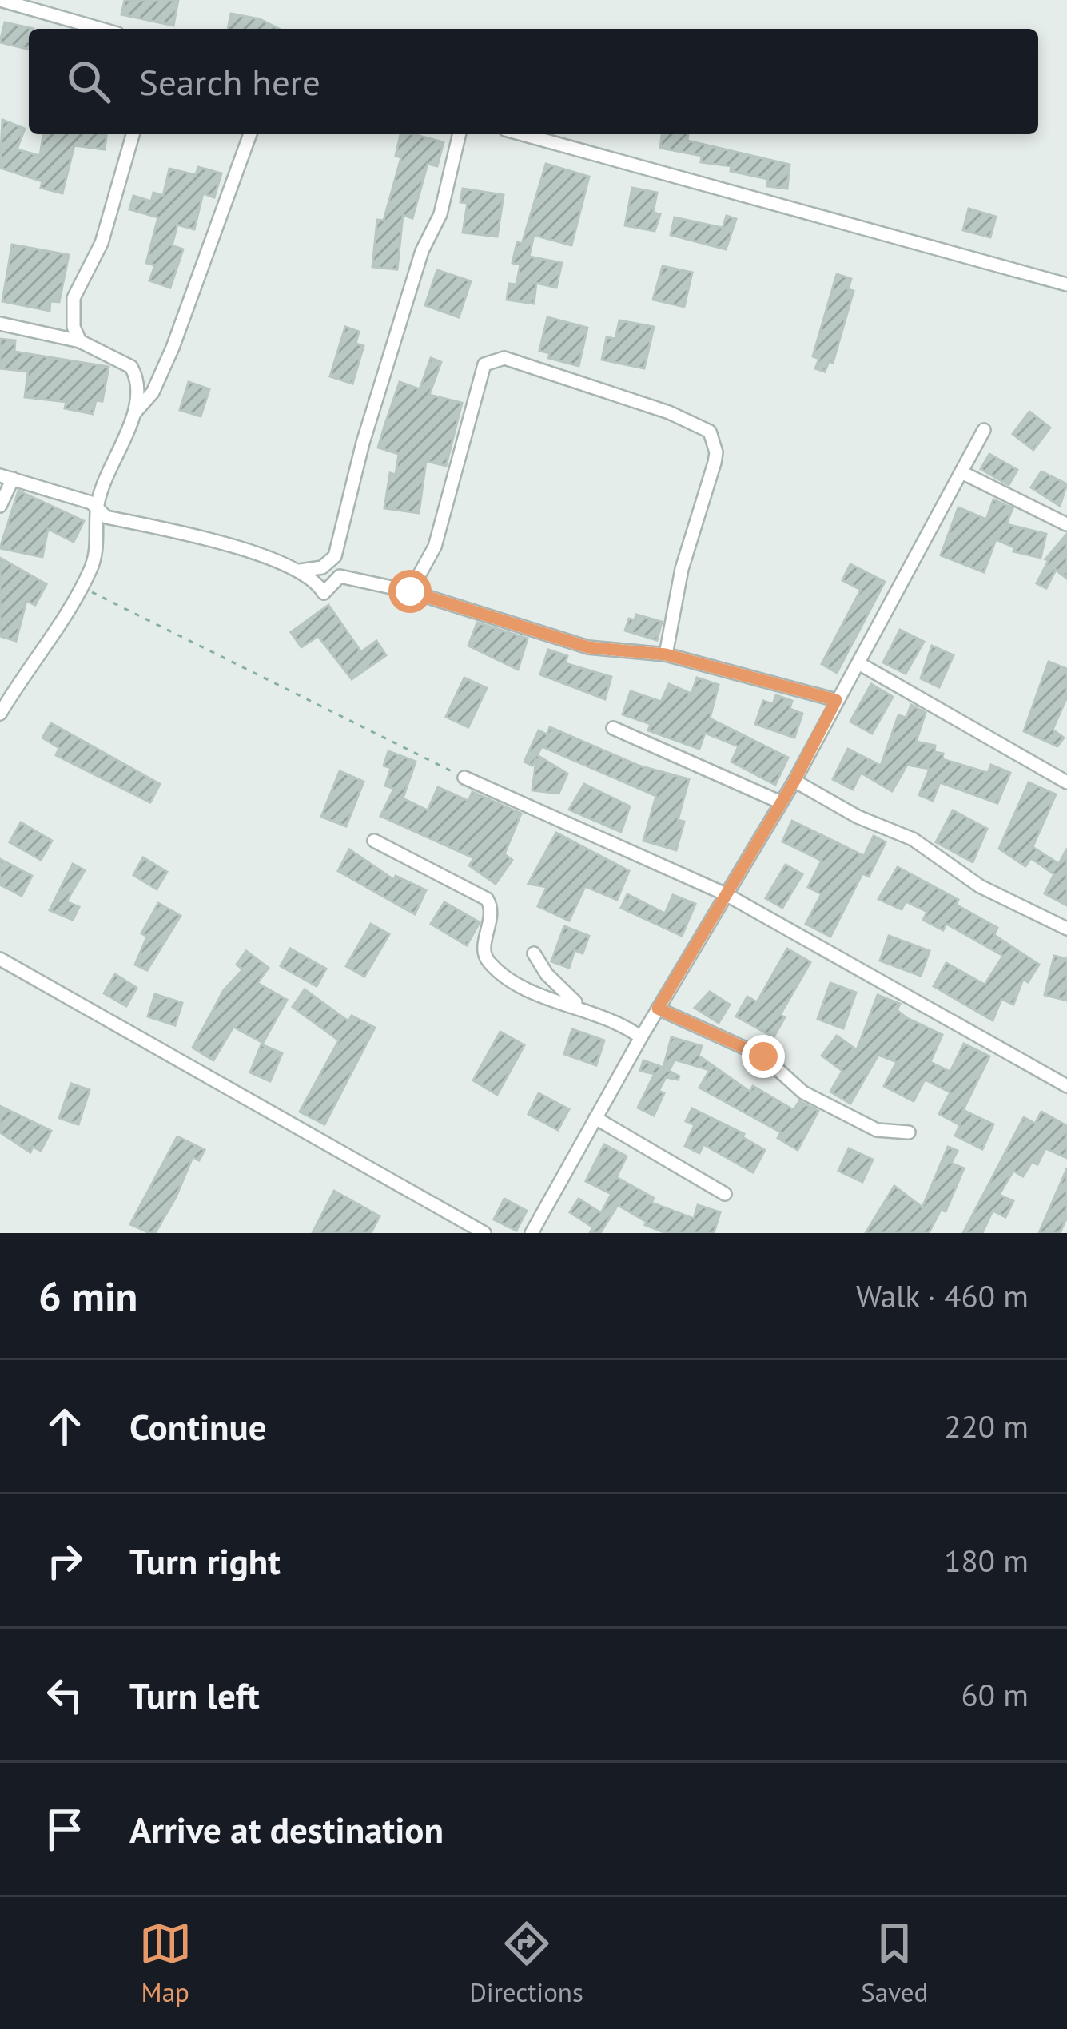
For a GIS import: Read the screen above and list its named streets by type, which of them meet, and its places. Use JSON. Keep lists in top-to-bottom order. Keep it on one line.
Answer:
{"page":{"search":"Search here","heading":["6 min","Walk · 460 m"],"list":[["Continue","220 m"],["Turn right","180 m"],["Turn left","60 m"],"Arrive at destination"],"nav":["Map","Directions","Saved"]}}
